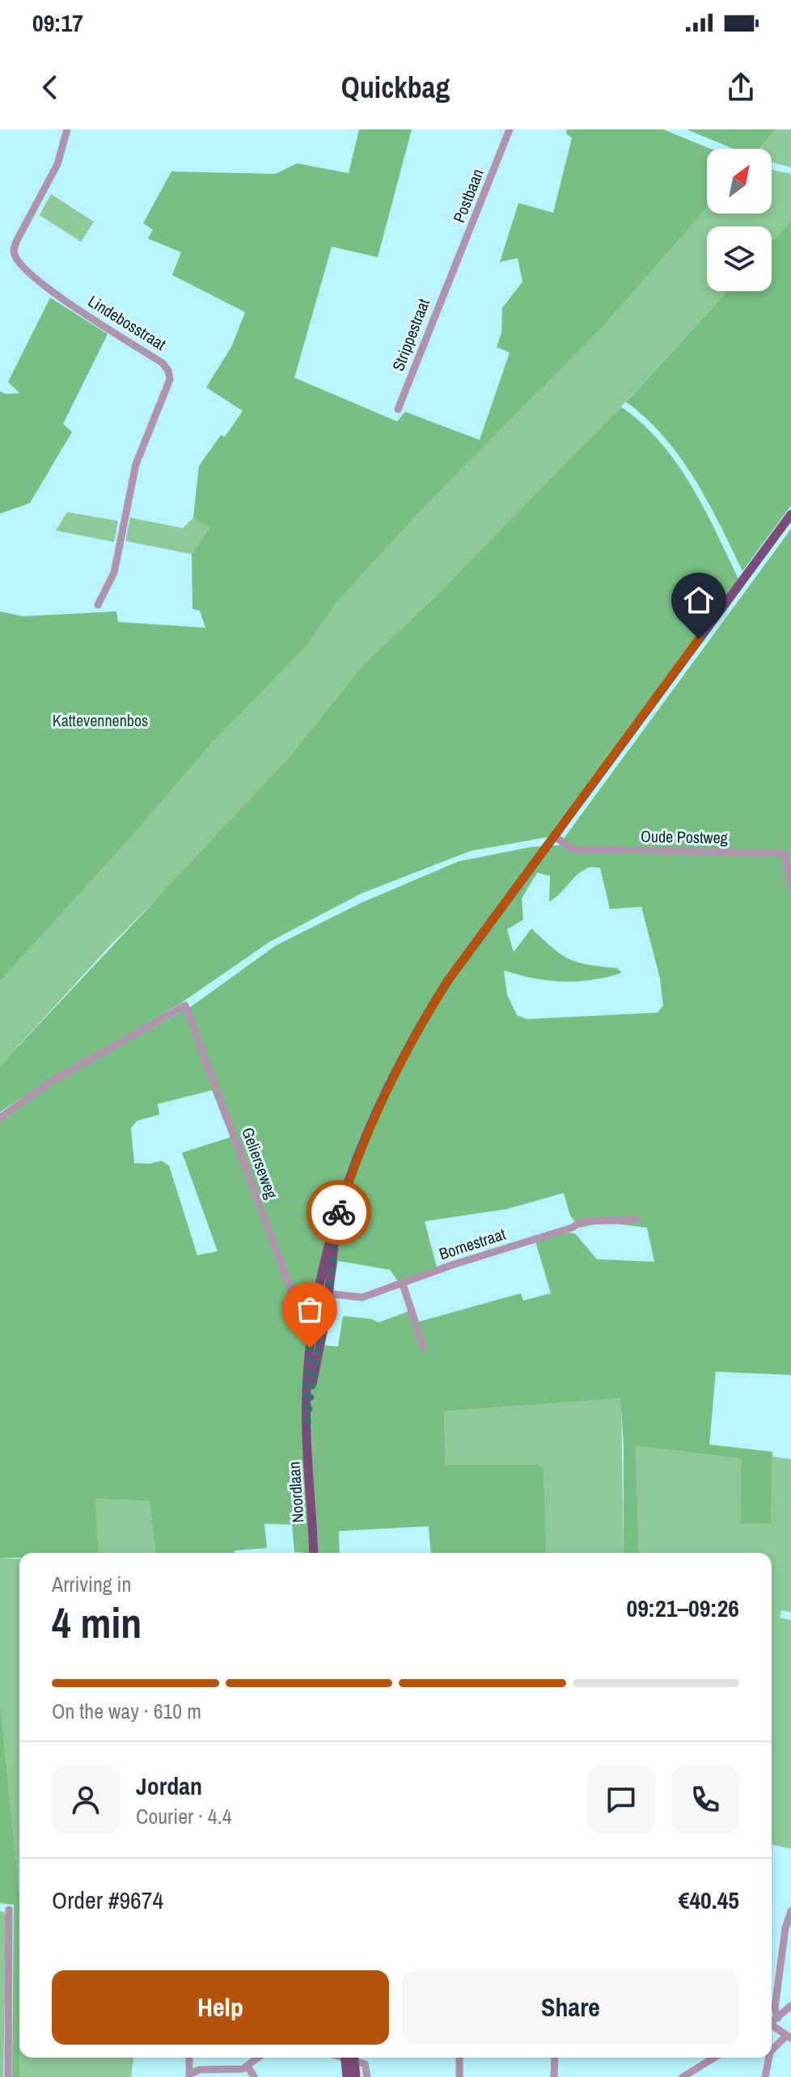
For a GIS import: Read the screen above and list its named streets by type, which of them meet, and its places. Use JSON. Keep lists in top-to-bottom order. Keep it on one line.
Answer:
{"streets":{"main road":["Noordlaan"],"street":["Postbaan","Lindebosstraat","Strippestraat","Oude Postweg","Gelierseweg","Bornestraat"]},"crossings":[["Postbaan","Strippestraat"],["Oude Postweg","Noordlaan"],["Gelierseweg","Noordlaan"],["Bornestraat","Noordlaan"]],"parks":["Kattevennenbos"],"north":"top right","page":{"status":"09:17","header":"Quickbag","heading":["4 min","Arriving in","09:21–09:26"],"panel":["Jordan","Courier · 4.4","Order #9674","€40.45"],"bar":"On the way · 610 m","buttons":["Help","Share"]}}
